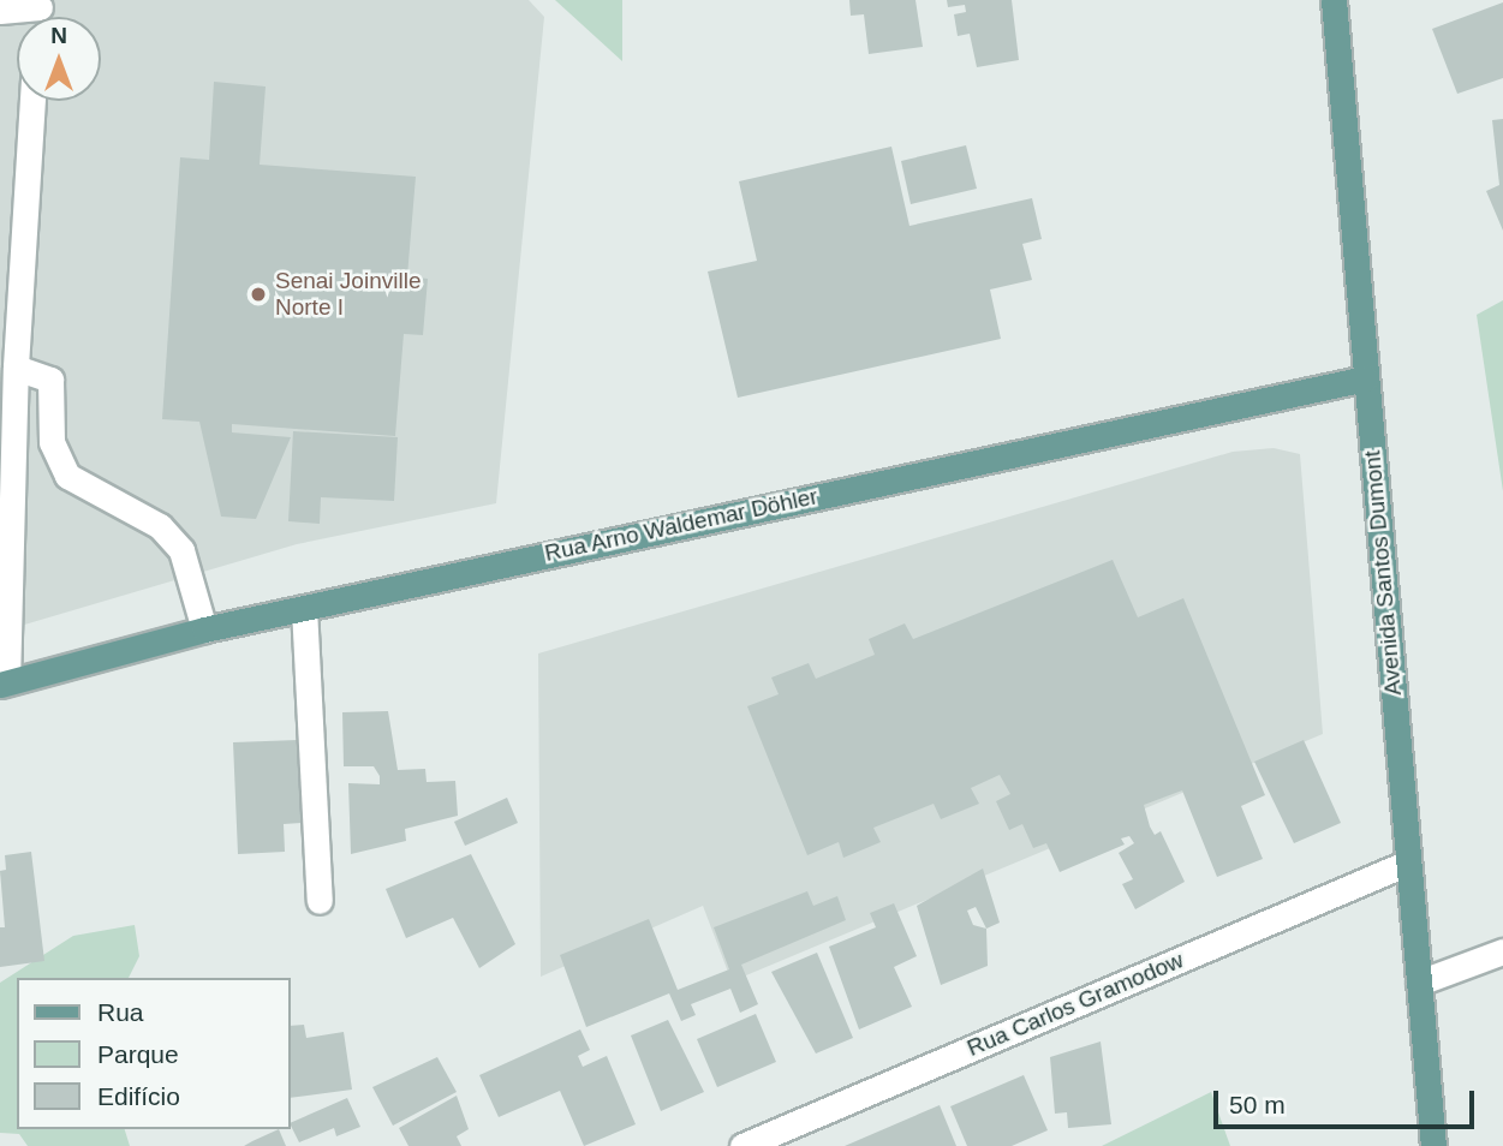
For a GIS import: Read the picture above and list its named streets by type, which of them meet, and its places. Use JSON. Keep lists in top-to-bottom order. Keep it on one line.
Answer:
{"streets":{"main road":["Rua Arno Waldemar Döhler","Avenida Santos Dumont"],"street":["Rua Carlos Gramodow"]},"crossings":[["Rua Arno Waldemar Döhler","Avenida Santos Dumont"],["Avenida Santos Dumont","Rua Carlos Gramodow"]],"places":["Senai Joinville Norte I"],"legend":["Rua","Parque","Edifício"],"scale_bar":"50 m","north":"top"}
